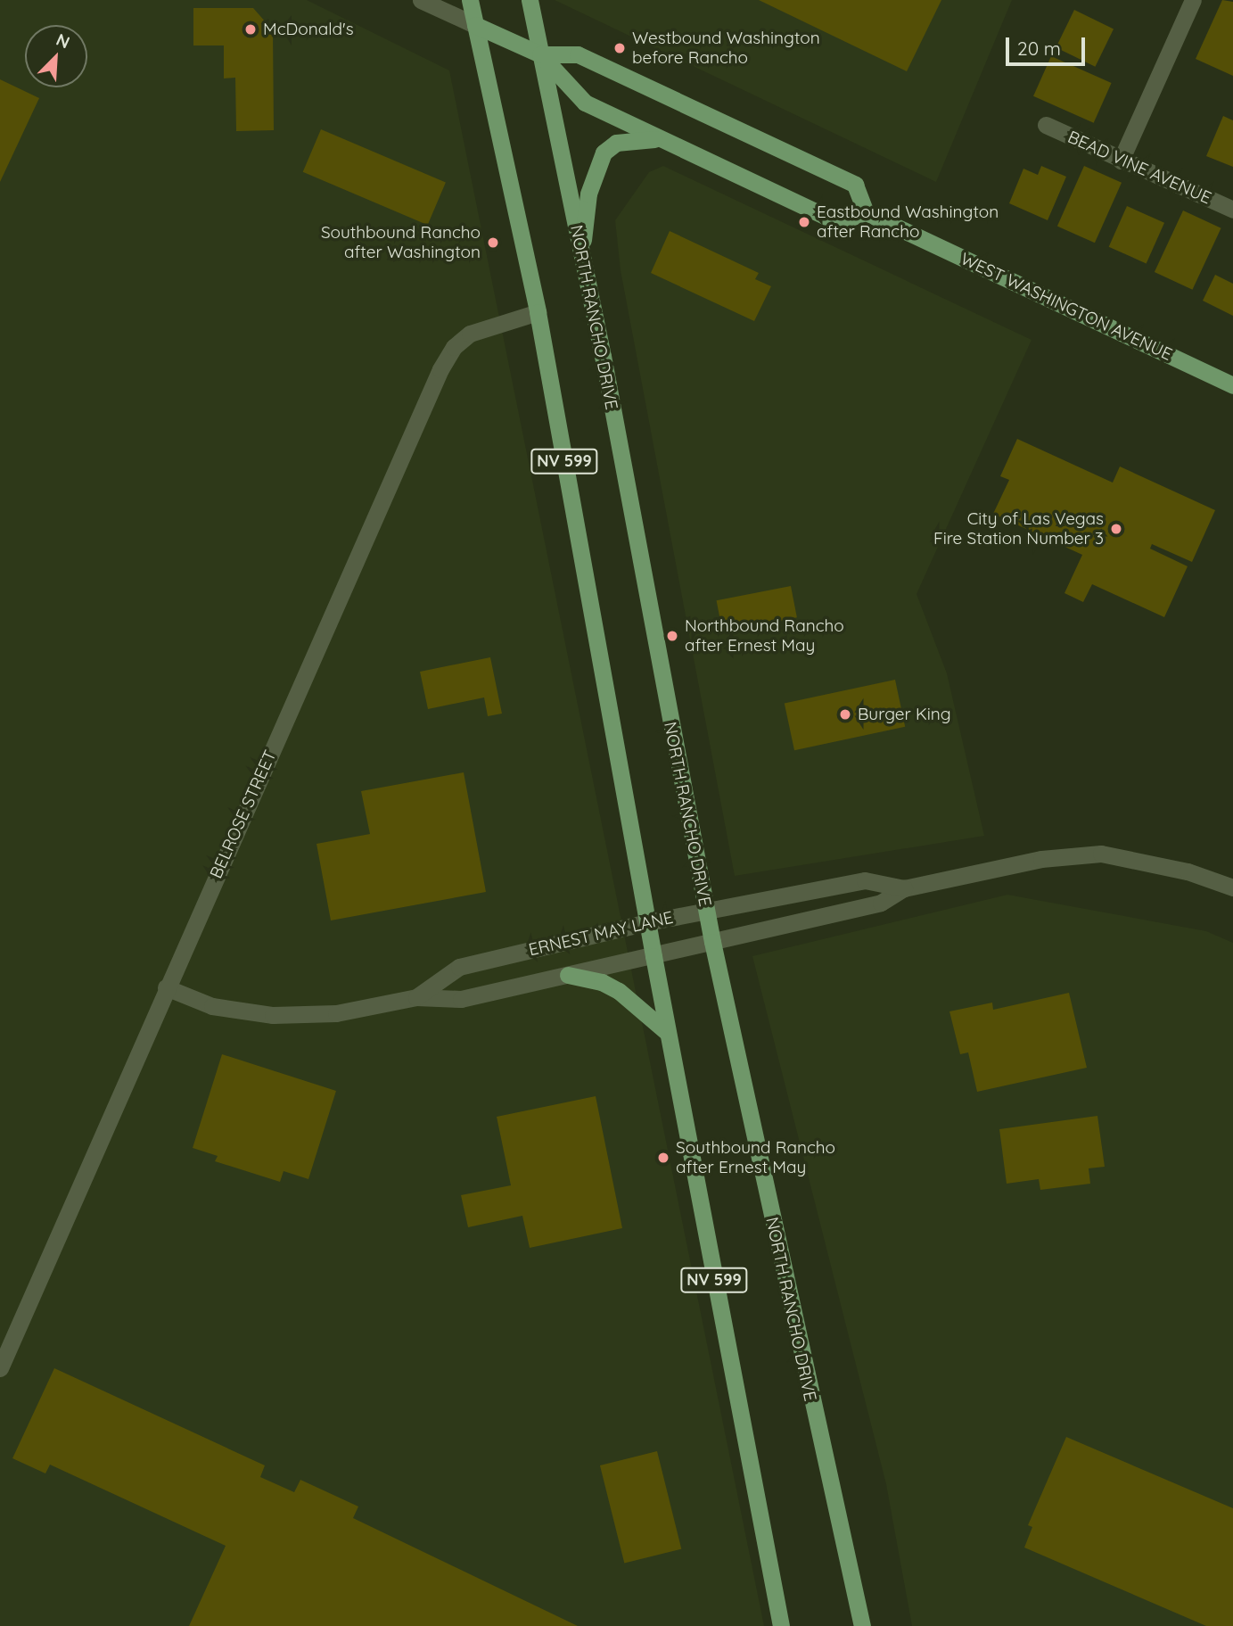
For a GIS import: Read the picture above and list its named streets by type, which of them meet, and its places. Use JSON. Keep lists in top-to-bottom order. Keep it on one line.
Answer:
{"streets":{"main road":["WEST WASHINGTON AVENUE","NORTH RANCHO DRIVE","NV 599"],"street":["BEAD VINE AVENUE","BELROSE STREET","ERNEST MAY LANE"]},"crossings":[["NORTH RANCHO DRIVE","ERNEST MAY LANE"],["NV 599","BELROSE STREET"],["NV 599","ERNEST MAY LANE"],["BELROSE STREET","ERNEST MAY LANE"]],"places":["McDonald's","Westbound Washington before Rancho","Eastbound Washington after Rancho","Southbound Rancho after Washington","City of Las Vegas Fire Station Number 3","Northbound Rancho after Ernest May","Burger King","Southbound Rancho after Ernest May"],"scale_bar":"20 m","north":"top right"}
